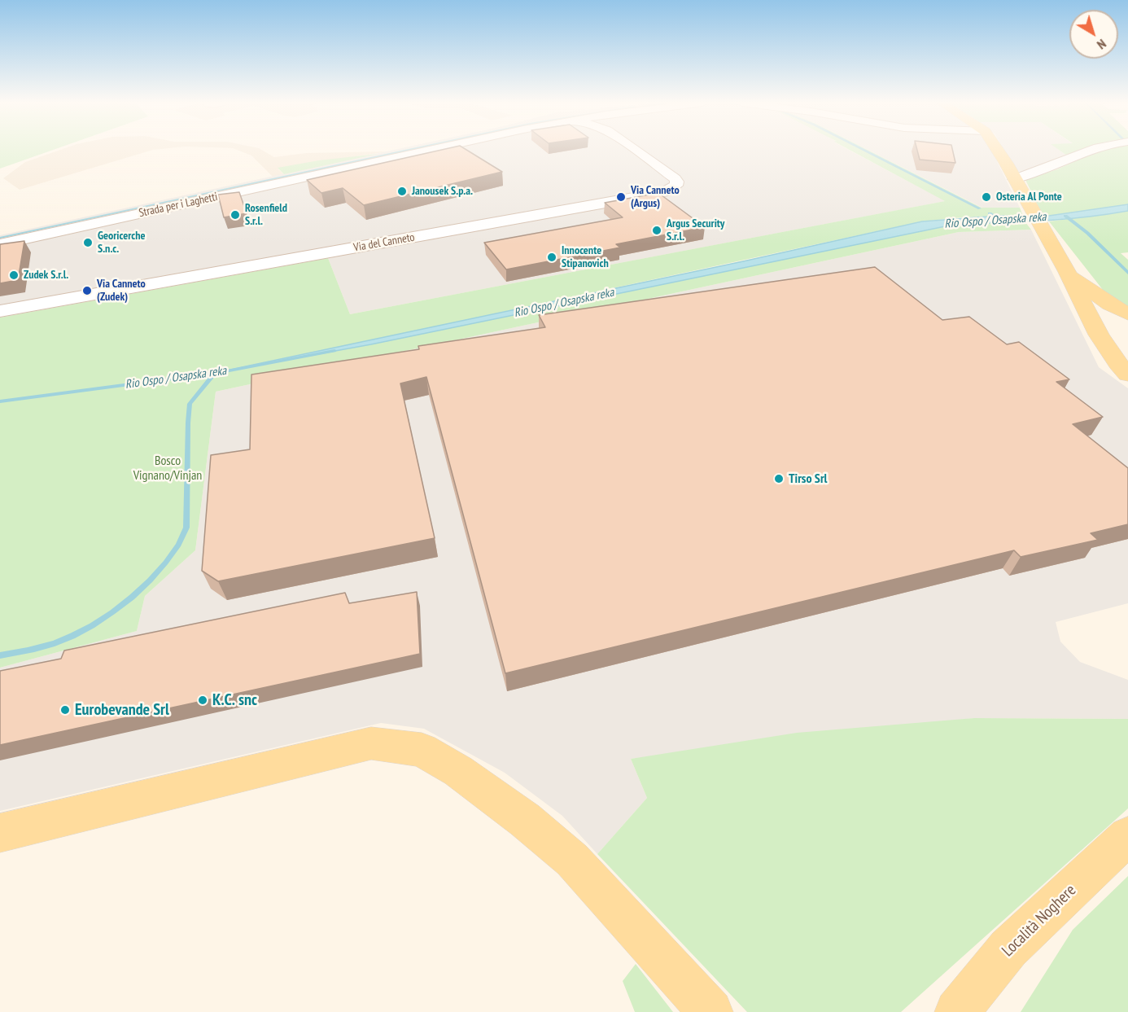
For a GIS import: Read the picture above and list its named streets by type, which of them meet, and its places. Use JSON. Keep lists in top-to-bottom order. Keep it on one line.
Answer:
{"streets":{"main road":["Località Noghere"],"street":["Strada per i Laghetti","Via del Canneto"]},"water":["Rio Ospo / Osapska reka"],"parks":["Bosco Vignano/Vinjan"],"places":["Janousek S.p.a.","Via Canneto (Argus)","Osteria Al Ponte","Rosenfield S.r.l.","Argus Security S.r.l.","Georicerche S.n.c.","Innocente Stipanovich","Zudek S.r.l.","Via Canneto (Zudek)","Tirso Srl","K.C. snc","Eurobevande Srl"],"north":"bottom right"}
